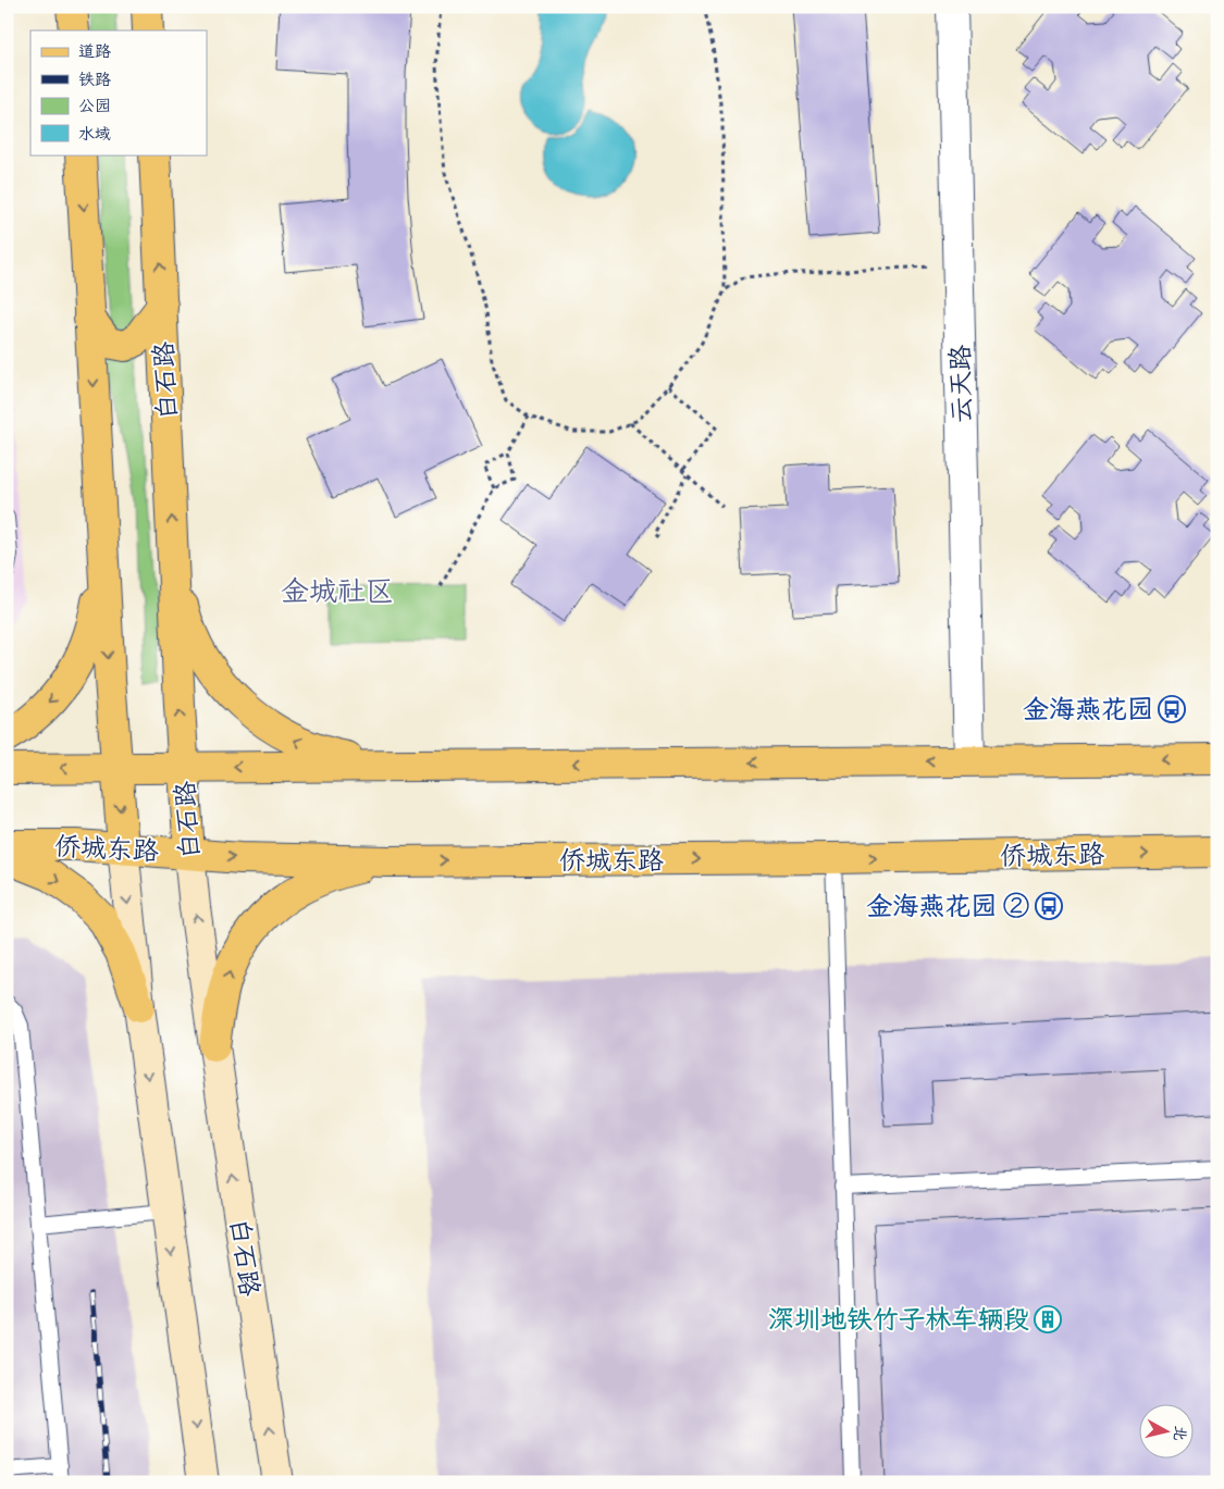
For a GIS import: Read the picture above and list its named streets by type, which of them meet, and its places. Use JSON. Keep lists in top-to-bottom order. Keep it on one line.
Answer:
{"streets":{"main road":["白石路","侨城东路"],"street":["云天路"]},"crossings":[["白石路","侨城东路"]],"districts":["金城社区"],"places":{"bus stop":["金海燕花园","金海燕花园 ②"],"building":["深圳地铁竹子林车辆段"]},"legend":["道路","铁路","公园","水域"],"north":"right"}
